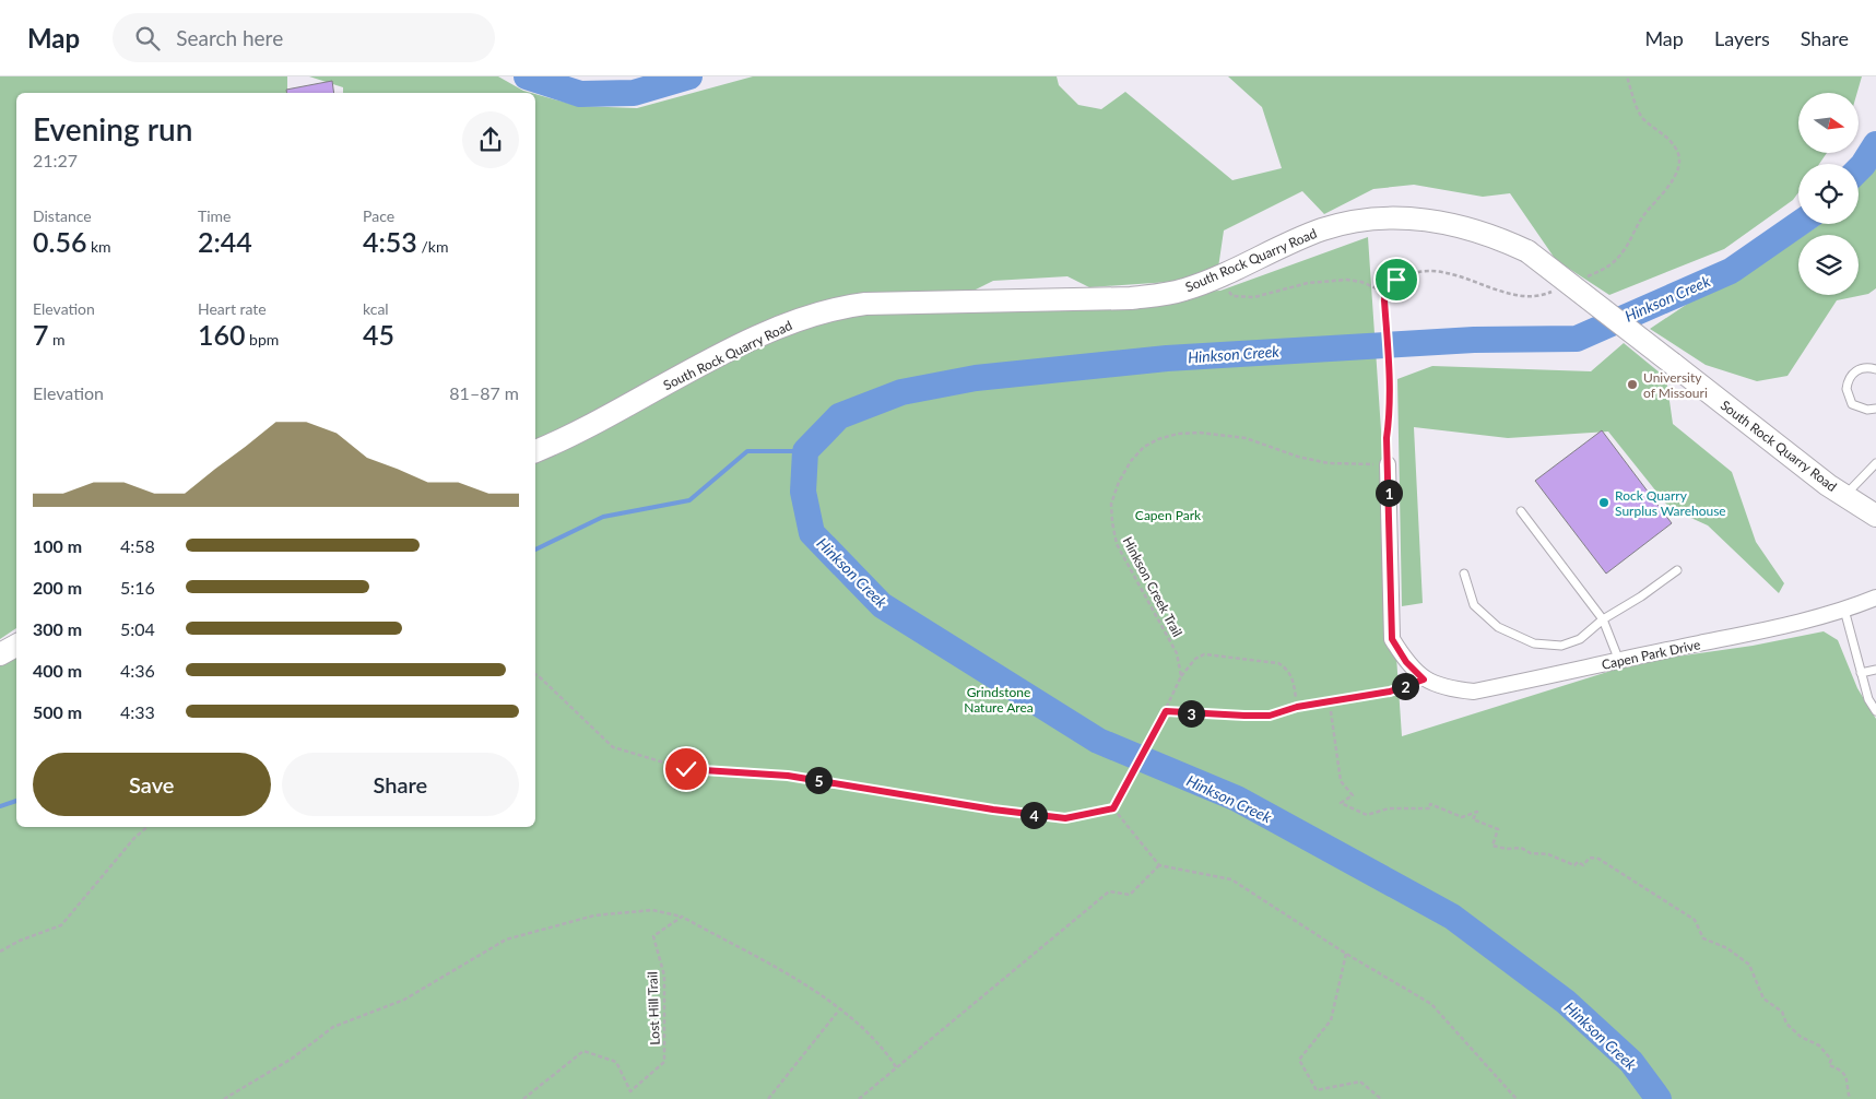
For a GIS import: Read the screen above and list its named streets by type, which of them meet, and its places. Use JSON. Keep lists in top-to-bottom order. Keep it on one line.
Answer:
{"streets":{"street":["South Rock Quarry Road","Capen Park Drive"],"path":["Hinkson Creek Trail","Lost Hill Trail"]},"water":["Hinkson Creek"],"parks":["Capen Park","Grindstone Nature Area"],"places":["University of Missouri","Rock Quarry Surplus Warehouse"],"north":"right","page":{"header":"Map","search":"Search here","nav":["Map","Layers","Share"],"heading":["Evening run","21:27"],"stats":[["Distance","0.56 km"],["Time","2:44"],["Pace","4:53 /km"],["Elevation","7 m"],["Heart rate","160 bpm"],["kcal","45"]],"chart":["Elevation","81–87 m"],"pins":["1","2","3","5","4"],"list":[{"name":"100 m","note":"4:58"},{"name":"200 m","note":"5:16"},{"name":"300 m","note":"5:04"},{"name":"400 m","note":"4:36"},{"name":"500 m","note":"4:33"}],"buttons":["Save","Share"]}}
